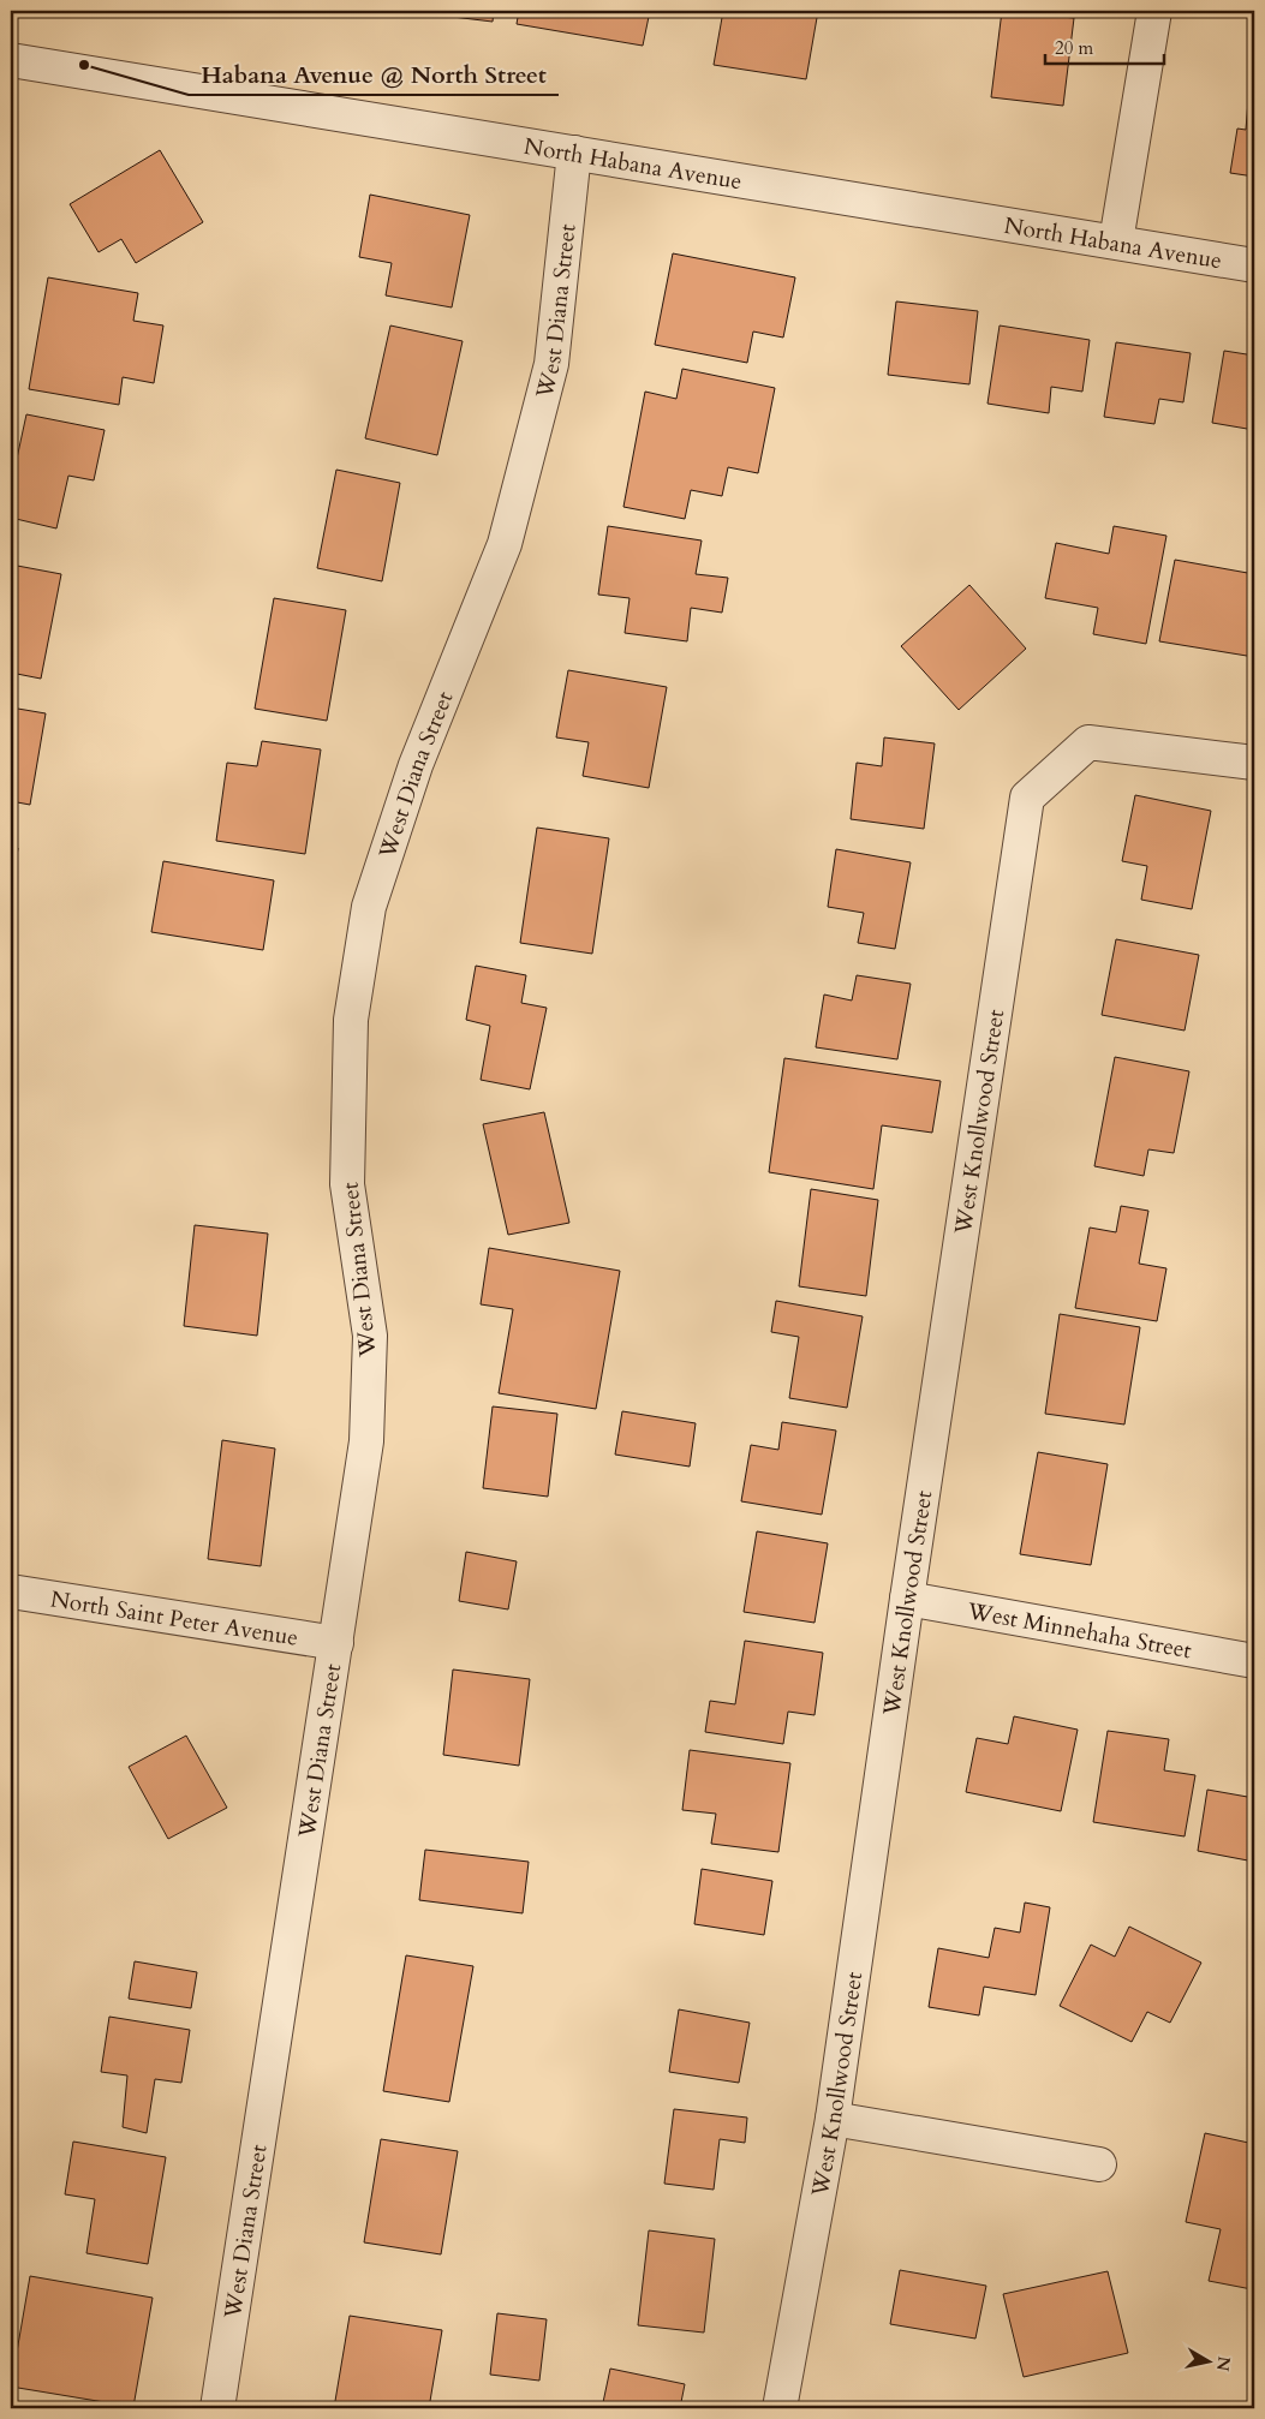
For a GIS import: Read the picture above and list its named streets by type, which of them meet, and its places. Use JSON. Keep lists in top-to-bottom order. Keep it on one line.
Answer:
{"streets":{"street":["North Habana Avenue","West Diana Street","West Knollwood Street","North Saint Peter Avenue","West Minnehaha Street"]},"crossings":[["North Habana Avenue","West Diana Street"],["West Diana Street","North Saint Peter Avenue"],["West Knollwood Street","West Minnehaha Street"]],"places":["Habana Avenue @ North Street"],"scale_bar":"20 m","north":"right"}
